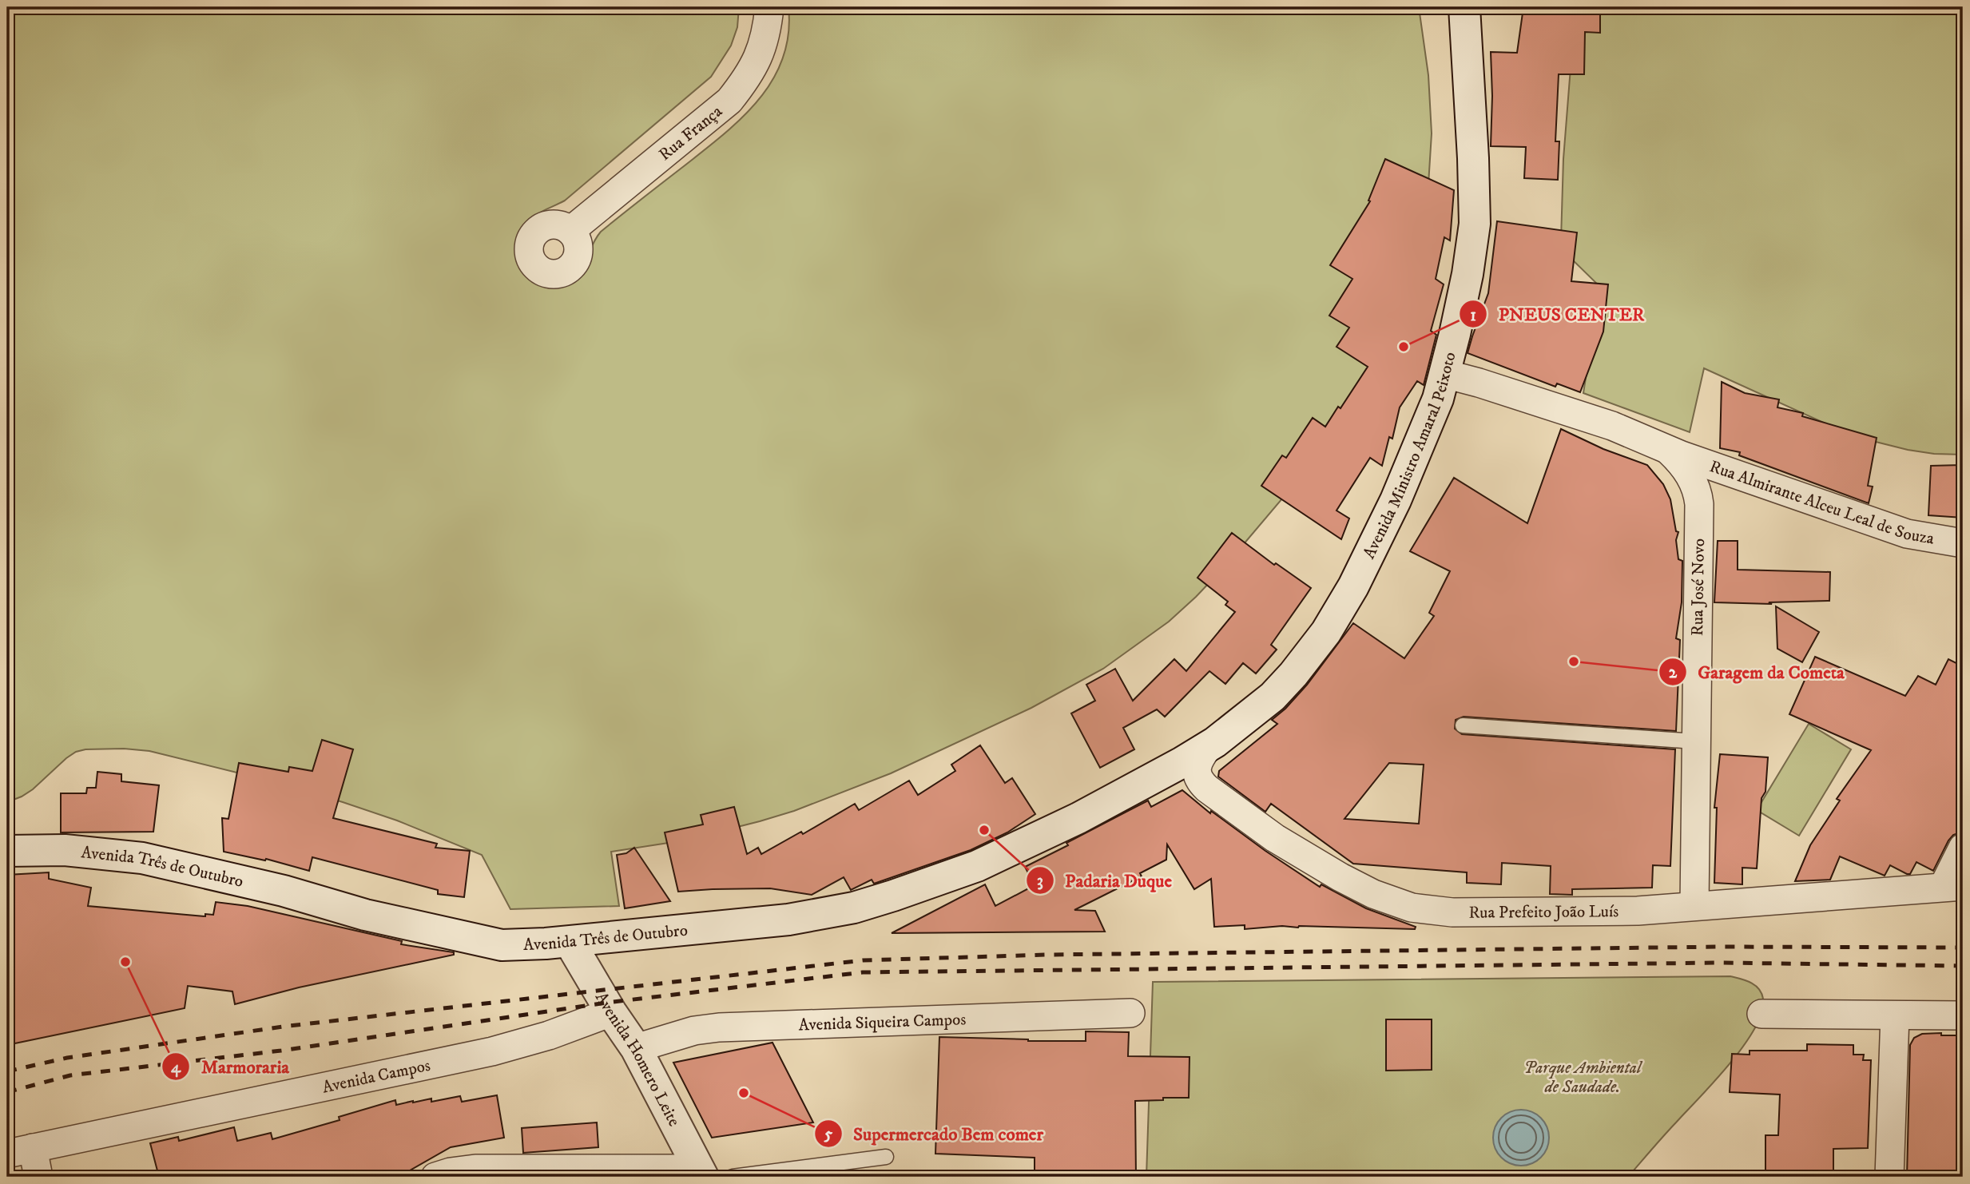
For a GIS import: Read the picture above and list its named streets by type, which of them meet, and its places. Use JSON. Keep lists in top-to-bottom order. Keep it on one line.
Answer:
{"streets":{"main road":["Avenida Ministro Amaral Peixoto","Avenida Três de Outubro","Avenida Homero Leite"],"street":["Rua França","Rua Almirante Alceu Leal de Souza","Rua José Novo","Rua Prefeito João Luís","Avenida Siqueira Campos","Avenida Campos"]},"crossings":[["Avenida Ministro Amaral Peixoto","Rua José Novo"],["Avenida Ministro Amaral Peixoto","Avenida Três de Outubro"],["Avenida Ministro Amaral Peixoto","Rua Prefeito João Luís"],["Rua Almirante Alceu Leal de Souza","Rua José Novo"],["Rua José Novo","Rua Prefeito João Luís"],["Avenida Três de Outubro","Rua Prefeito João Luís"],["Avenida Três de Outubro","Avenida Homero Leite"],["Avenida Siqueira Campos","Avenida Homero Leite"],["Avenida Homero Leite","Avenida Campos"]],"parks":["Parque Ambiental de Saudade."],"places":["PNEUS CENTER","Garagem da Cometa","Padaria Duque","Marmoraria","Supermercado Bem comer"]}
